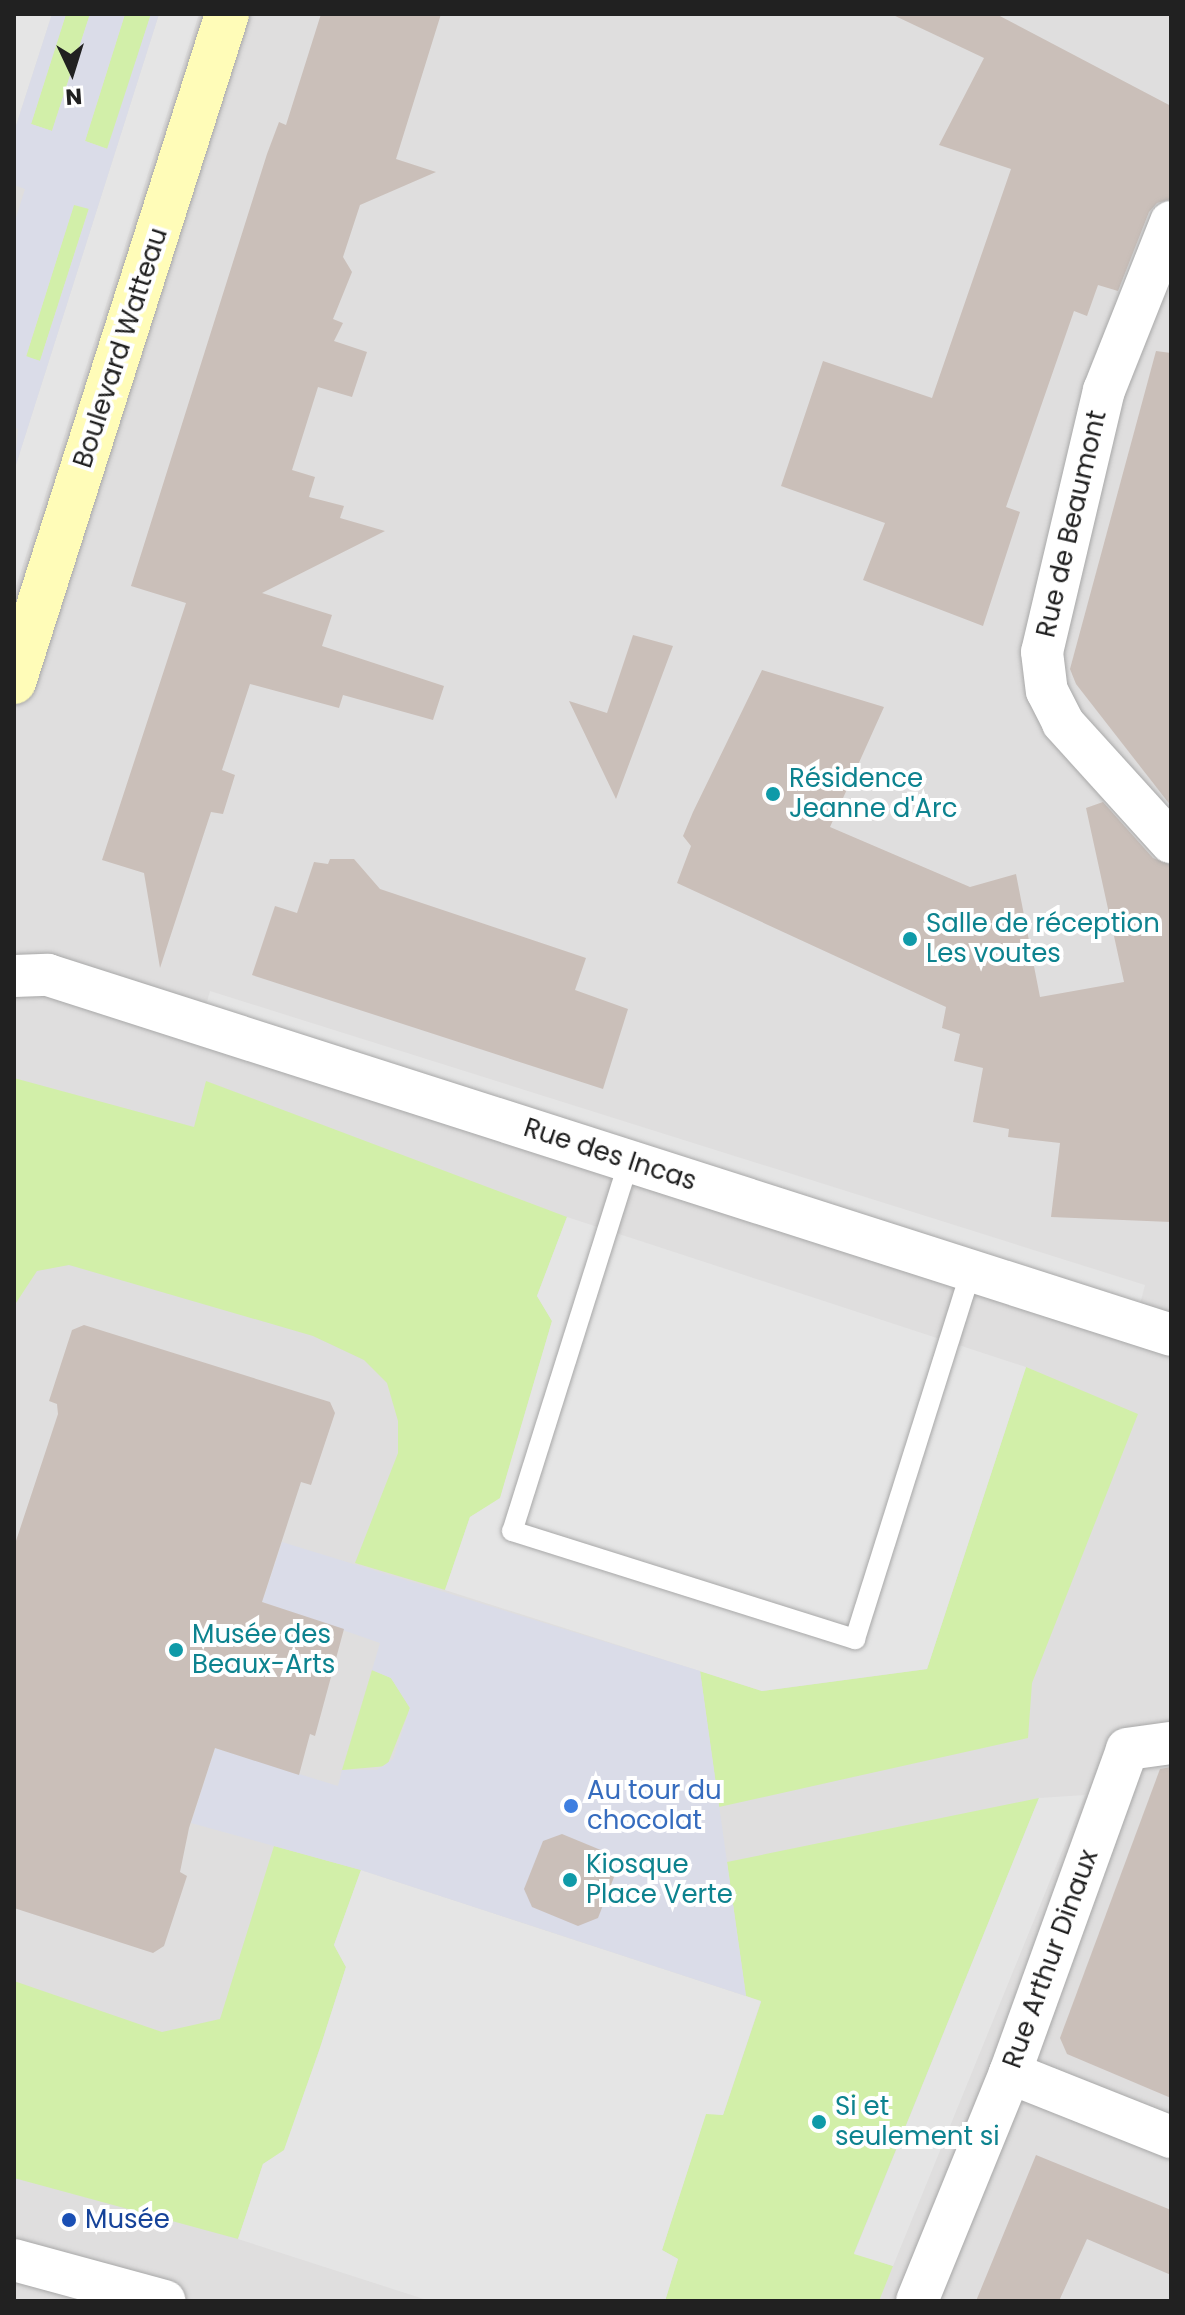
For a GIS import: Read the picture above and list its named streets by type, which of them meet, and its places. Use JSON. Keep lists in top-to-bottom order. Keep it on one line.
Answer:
{"streets":{"main road":["Boulevard Watteau"],"street":["Rue de Beaumont","Rue des Incas","Rue Arthur Dinaux"]},"places":["Résidence Jeanne d'Arc","Salle de réception Les voutes","Musée des Beaux-Arts","Au tour du chocolat","Kiosque Place Verte","Si et seulement si","Musée"],"north":"bottom"}
